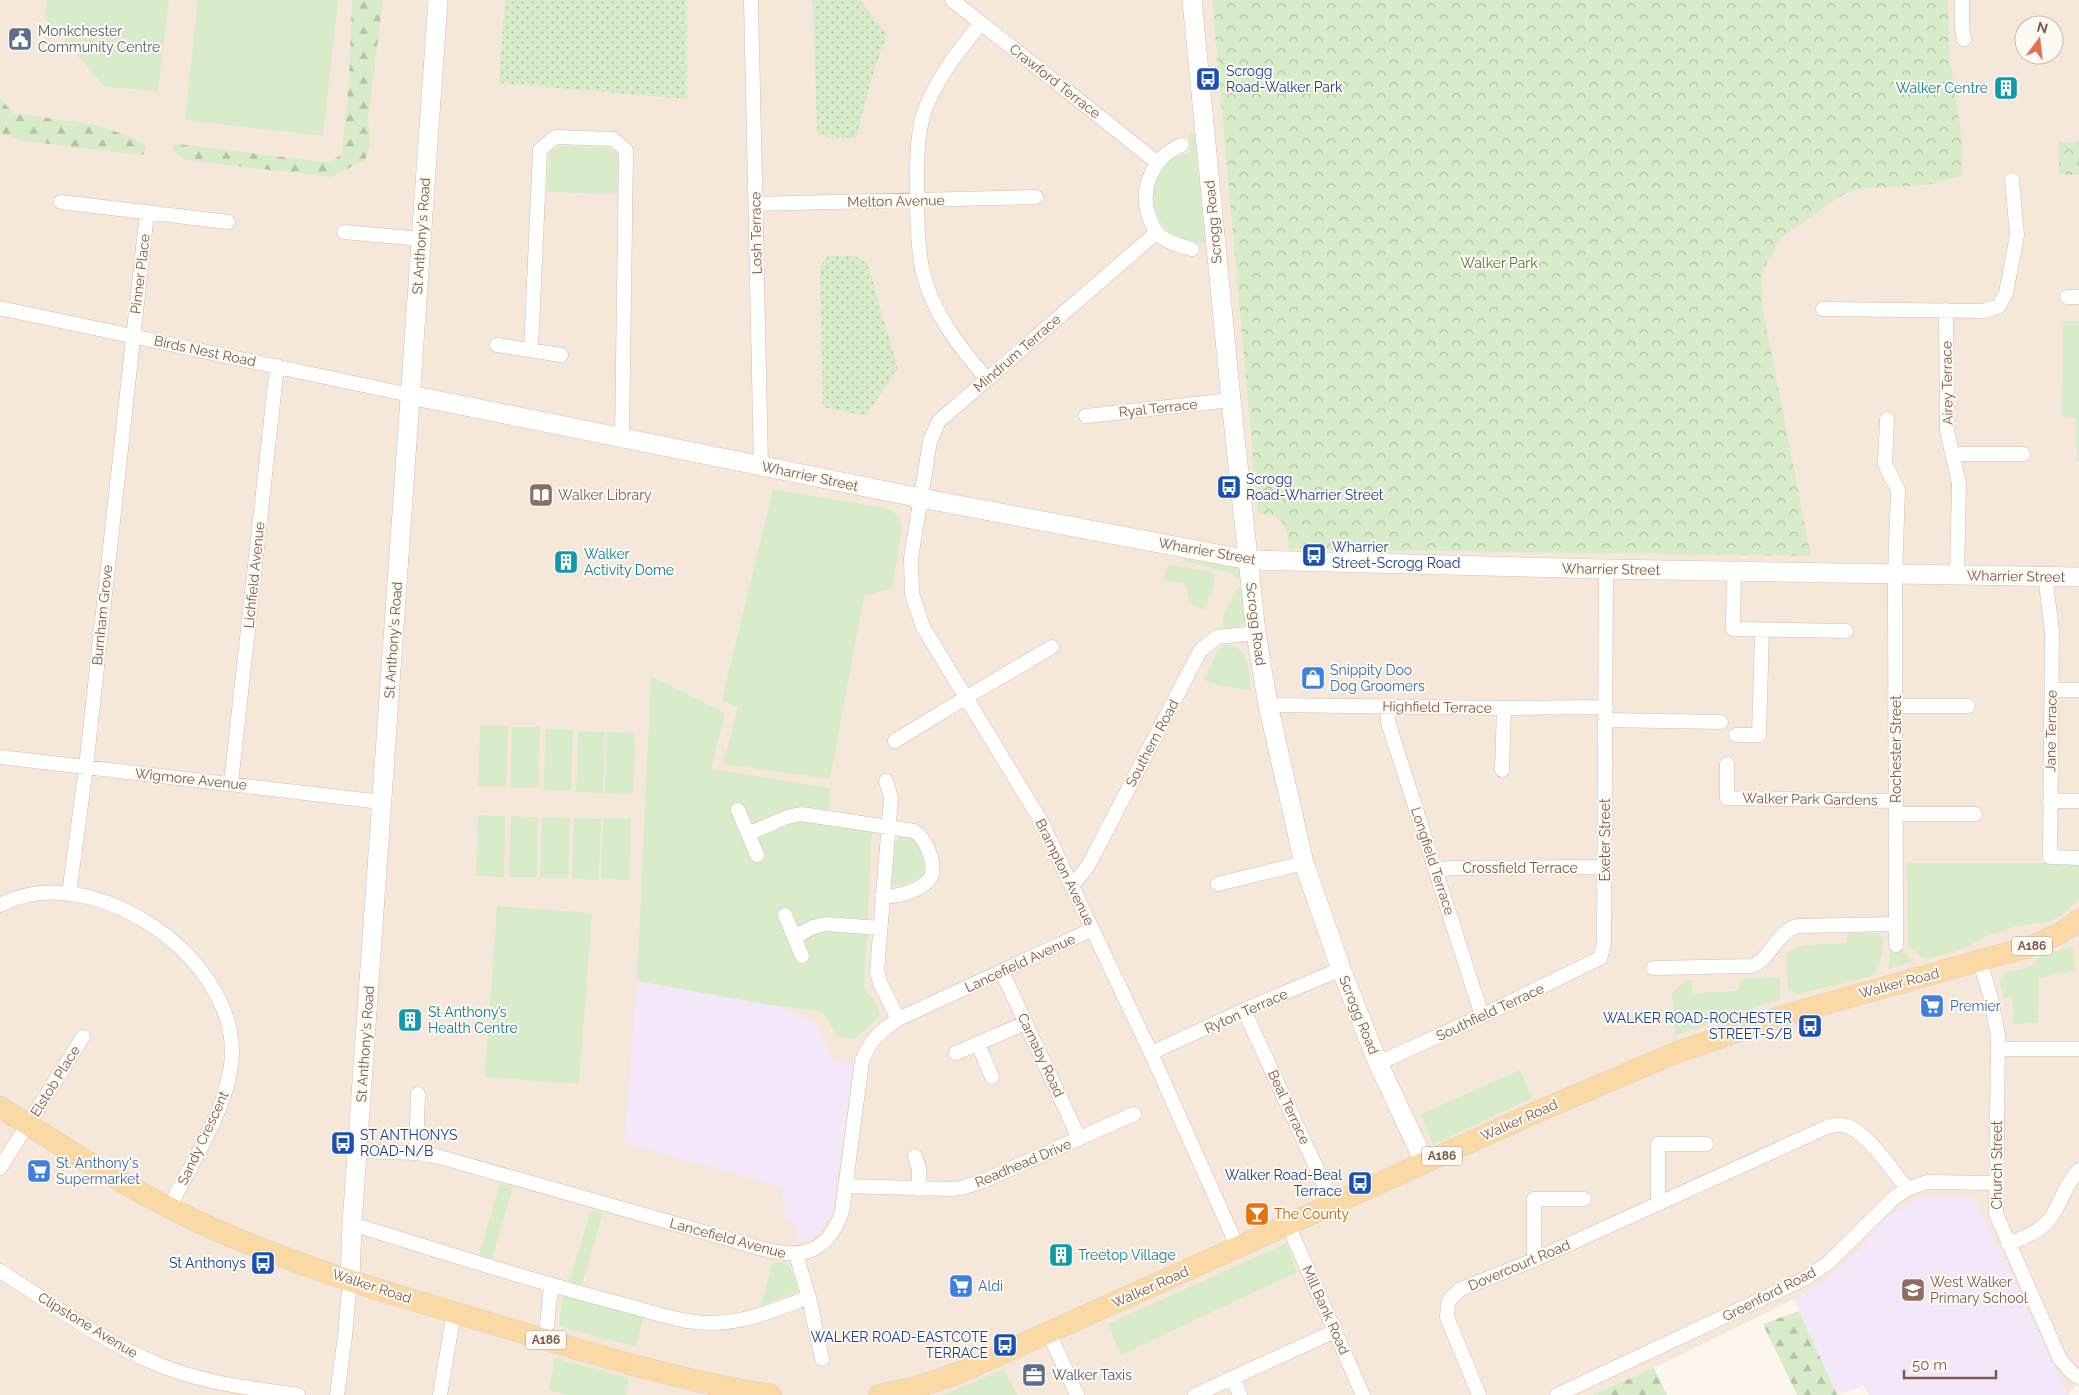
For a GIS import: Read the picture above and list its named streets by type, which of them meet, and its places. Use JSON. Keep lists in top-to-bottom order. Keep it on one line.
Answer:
{"streets":{"main road":["A186","Walker Road"],"street":["Crawford Terrace","Melton Avenue","Scrogg Road","Losh Terrace","St Anthony's Road","Pinner Place","Birds Nest Road","Mindrum Terrace","Airey Terrace","Ryal Terrace","Wharrier Street","Lichfield Avenue","Burnham Grove","Highfield Terrace","Jane Terrace","Southern Road","Rochester Street","Wigmore Avenue","Walker Park Gardens","Exeter Street","Longfield Terrace","Crossfield Terrace","Brampton Avenue","Lancefield Avenue","Ryton Terrace","Southfield Terrace","Carnaby Road","Elstob Place","Beal Terrace","Sandy Crescent","Readhead Drive","Church Street","Dovercourt Road","Greenford Road","Mill Bank Road","Clipstone Avenue"]},"crossings":[["Melton Avenue","Losh Terrace"],["Scrogg Road","Mindrum Terrace"],["Scrogg Road","Ryal Terrace"],["Scrogg Road","Wharrier Street"],["Scrogg Road","Highfield Terrace"],["Scrogg Road","Southern Road"],["Scrogg Road","Walker Road"],["Scrogg Road","Ryton Terrace"],["Scrogg Road","Southfield Terrace"],["Losh Terrace","Wharrier Street"],["St Anthony's Road","Birds Nest Road"],["St Anthony's Road","Wharrier Street"],["St Anthony's Road","Wigmore Avenue"],["St Anthony's Road","Lancefield Avenue"],["St Anthony's Road","Walker Road"],["Pinner Place","Birds Nest Road"],["Pinner Place","Burnham Grove"],["Birds Nest Road","Wharrier Street"],["Birds Nest Road","Lichfield Avenue"],["Birds Nest Road","Burnham Grove"],["Mindrum Terrace","Wharrier Street"],["Mindrum Terrace","Brampton Avenue"],["Airey Terrace","Wharrier Street"],["Wharrier Street","Jane Terrace"],["Wharrier Street","Rochester Street"],["Wharrier Street","Exeter Street"],["Wharrier Street","Brampton Avenue"],["Lichfield Avenue","Wigmore Avenue"],["Burnham Grove","Wigmore Avenue"],["Burnham Grove","Sandy Crescent"],["Highfield Terrace","Exeter Street"],["Highfield Terrace","Longfield Terrace"],["Southern Road","Brampton Avenue"],["Rochester Street","Walker Park Gardens"],["Exeter Street","Crossfield Terrace"],["Exeter Street","Southfield Terrace"],["Longfield Terrace","Crossfield Terrace"],["Longfield Terrace","Southfield Terrace"],["Brampton Avenue","Lancefield Avenue"],["Brampton Avenue","Walker Road"],["Brampton Avenue","Ryton Terrace"],["A186","Walker Road"],["A186","Church Street"],["Lancefield Avenue","Carnaby Road"],["Lancefield Avenue","Readhead Drive"],["Walker Road","Elstob Place"],["Walker Road","Beal Terrace"],["Walker Road","Sandy Crescent"],["Walker Road","Church Street"],["Walker Road","Mill Bank Road"],["Ryton Terrace","Beal Terrace"],["Carnaby Road","Readhead Drive"],["Church Street","Greenford Road"],["Dovercourt Road","Greenford Road"]],"parks":["Walker Park"],"places":{"public building":["Monkchester Community Centre"],"bus stop":["Scrogg Road-Walker Park","Scrogg Road-Wharrier Street","Wharrier Street-Scrogg Road","WALKER ROAD-ROCHESTER STREET-S/B","ST ANTHONYS ROAD-N/B","Walker Road-Beal Terrace","St Anthonys","WALKER ROAD-EASTCOTE TERRACE"],"building":["Walker Centre","Walker Activity Dome","St Anthony’s Health Centre","Treetop Village"],"library":["Walker Library"],"shop":["Snippity Doo Dog Groomers"],"supermarket":["Premier","St. Anthony's Supermarket","Aldi"],"bar":["The County"],"school or university":["West Walker Primary School"],"office":["Walker Taxis"]},"scale_bar":"50 m","north":"top"}
